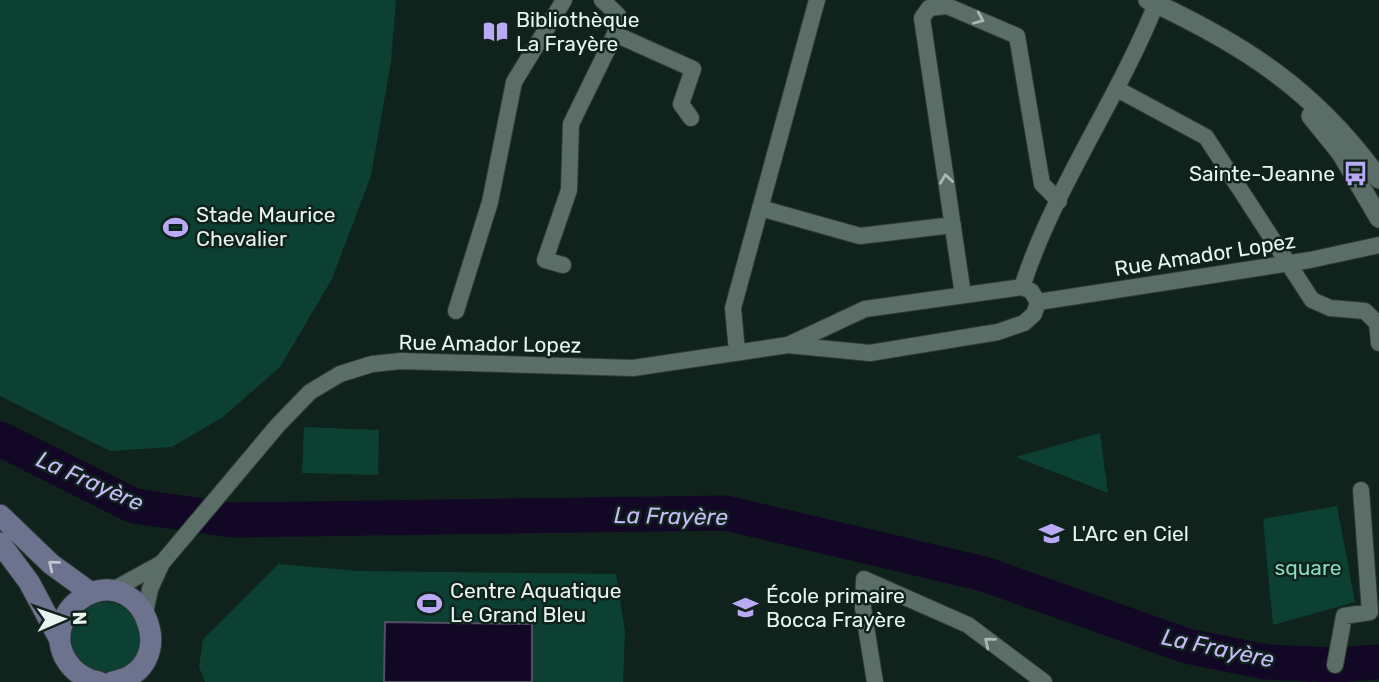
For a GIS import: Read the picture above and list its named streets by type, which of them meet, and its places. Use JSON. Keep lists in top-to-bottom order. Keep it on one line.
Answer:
{"streets":{"street":["Rue Amador Lopez"]},"water":["La Frayère"],"parks":["square"],"places":{"library":["Bibliothèque La Frayère"],"bus stop":["Sainte-Jeanne"],"sports":["Stade Maurice Chevalier","Centre Aquatique Le Grand Bleu"],"school or university":["L'Arc en Ciel","École primaire Bocca Frayère"]},"north":"right"}
